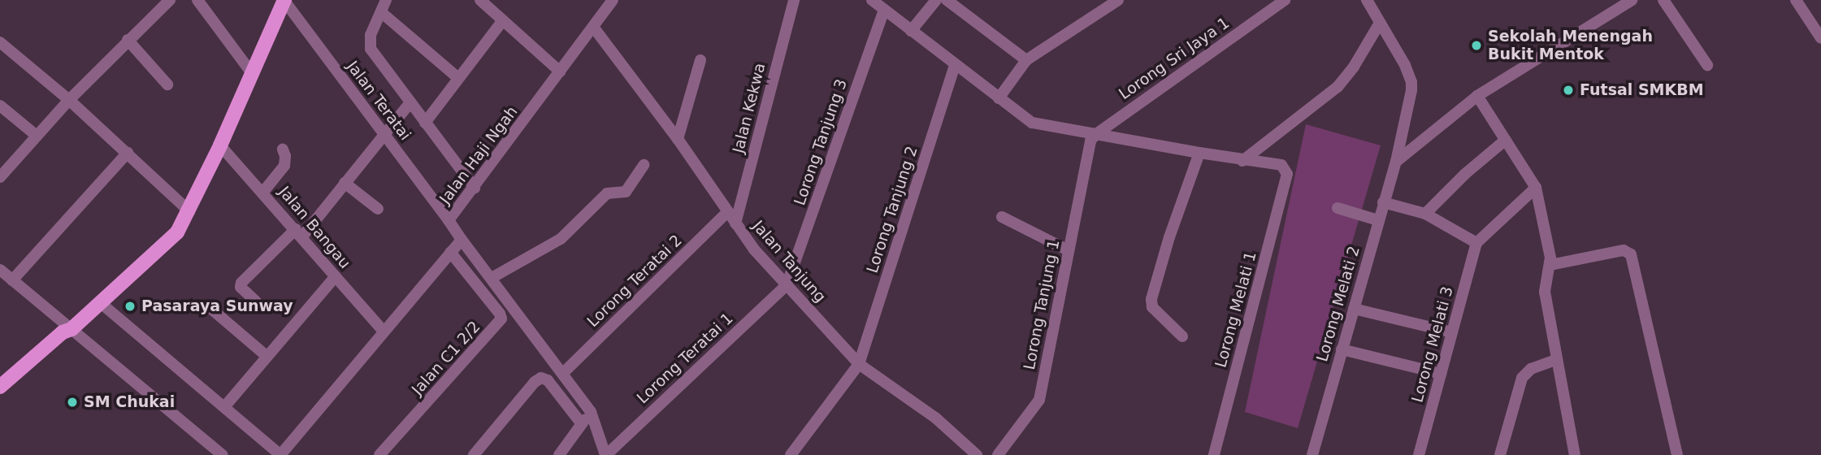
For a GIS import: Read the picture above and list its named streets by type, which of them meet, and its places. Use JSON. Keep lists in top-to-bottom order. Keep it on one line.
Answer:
{"streets":{"street":["Lorong Sri Jaya 1","Jalan Teratai","Jalan Kekwa","Lorong Tanjung 3","Jalan Haji Ngah","Lorong Tanjung 2","Jalan Bangau","Jalan Tanjung","Lorong Teratai 2","Lorong Melati 2","Lorong Tanjung 1","Lorong Melati 1","Lorong Melati 3","Jalan C1 2/2","Lorong Teratai 1"]},"crossings":[["Lorong Sri Jaya 1","Lorong Tanjung 1"],["Jalan Teratai","Jalan Haji Ngah"],["Jalan Kekwa","Jalan Tanjung"],["Lorong Tanjung 3","Jalan Tanjung"],["Lorong Tanjung 3","Lorong Teratai 1"],["Jalan Haji Ngah","Jalan Tanjung"],["Lorong Tanjung 2","Jalan Tanjung"],["Jalan Tanjung","Lorong Teratai 2"],["Jalan Tanjung","Lorong Teratai 1"]],"places":["Sekolah Menengah Bukit Mentok","Futsal SMKBM","Pasaraya Sunway","SM Chukai"]}
